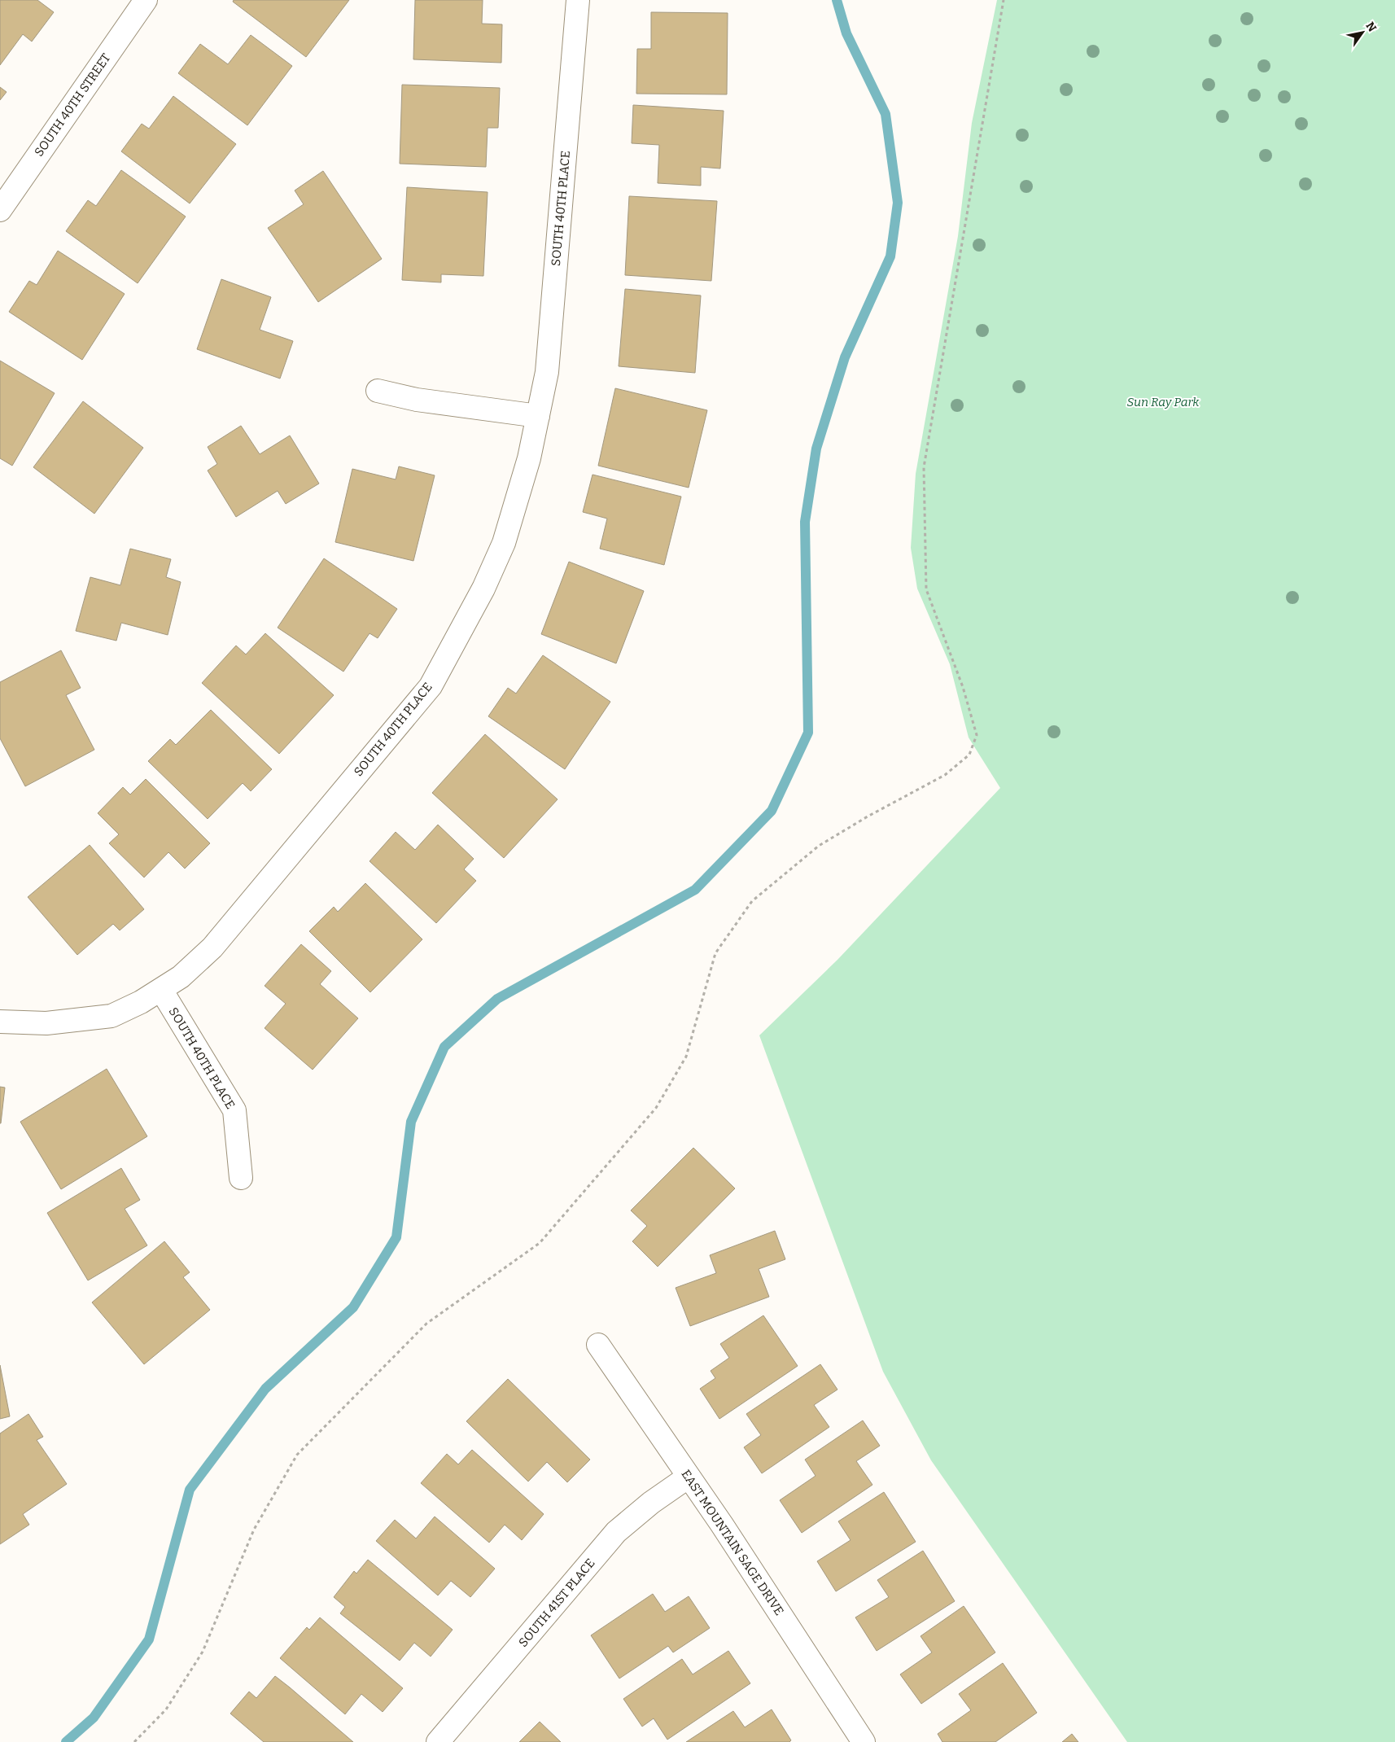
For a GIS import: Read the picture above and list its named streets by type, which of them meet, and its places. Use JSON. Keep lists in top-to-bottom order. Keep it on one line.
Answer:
{"streets":{"street":["SOUTH 40TH STREET","SOUTH 40TH PLACE","EAST MOUNTAIN SAGE DRIVE","SOUTH 41ST PLACE"]},"crossings":[["EAST MOUNTAIN SAGE DRIVE","SOUTH 41ST PLACE"]],"parks":["Sun Ray Park"],"north":"top right"}
